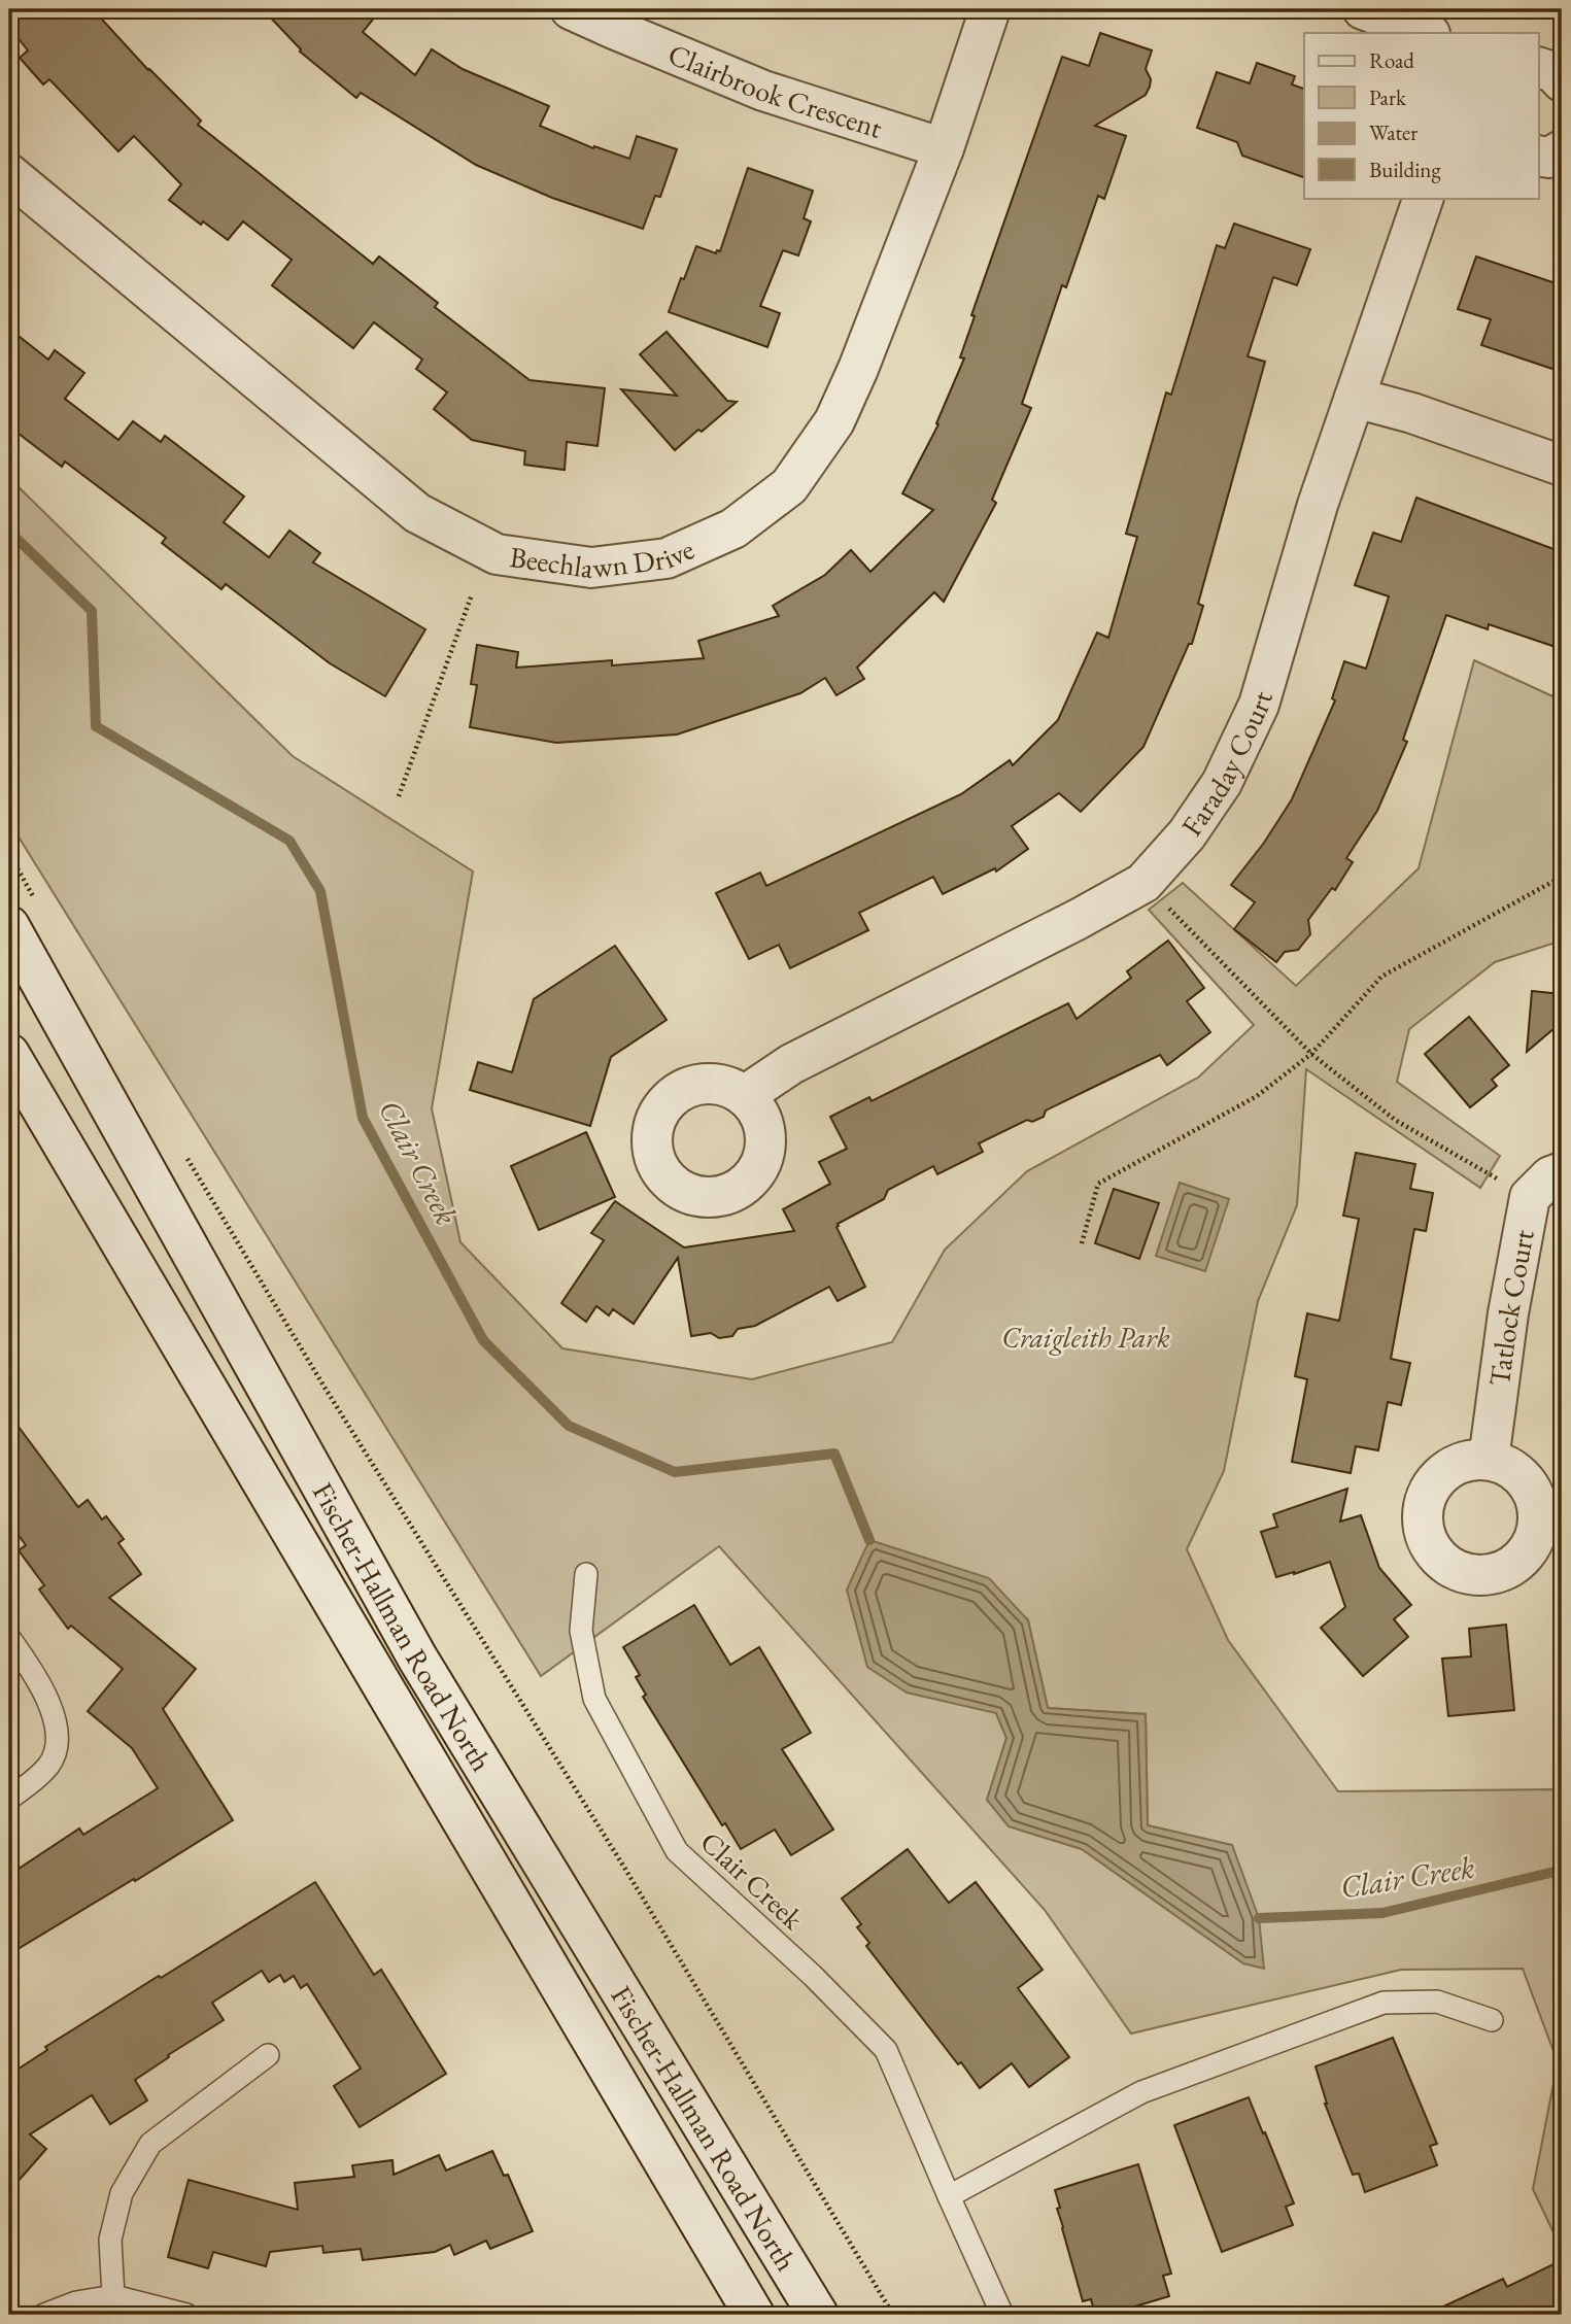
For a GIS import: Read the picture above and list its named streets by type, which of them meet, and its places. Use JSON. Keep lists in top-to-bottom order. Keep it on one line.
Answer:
{"streets":{"street":["Clairbrook Crescent","Beechlawn Drive","Faraday Court","Tatlock Court","Fischer-Hallman Road North"],"lane":["Clair Creek"]},"crossings":[["Clairbrook Crescent","Beechlawn Drive"]],"water":["Clair Creek"],"parks":["Craigleith Park"],"legend":["Road","Park","Water","Building"]}
